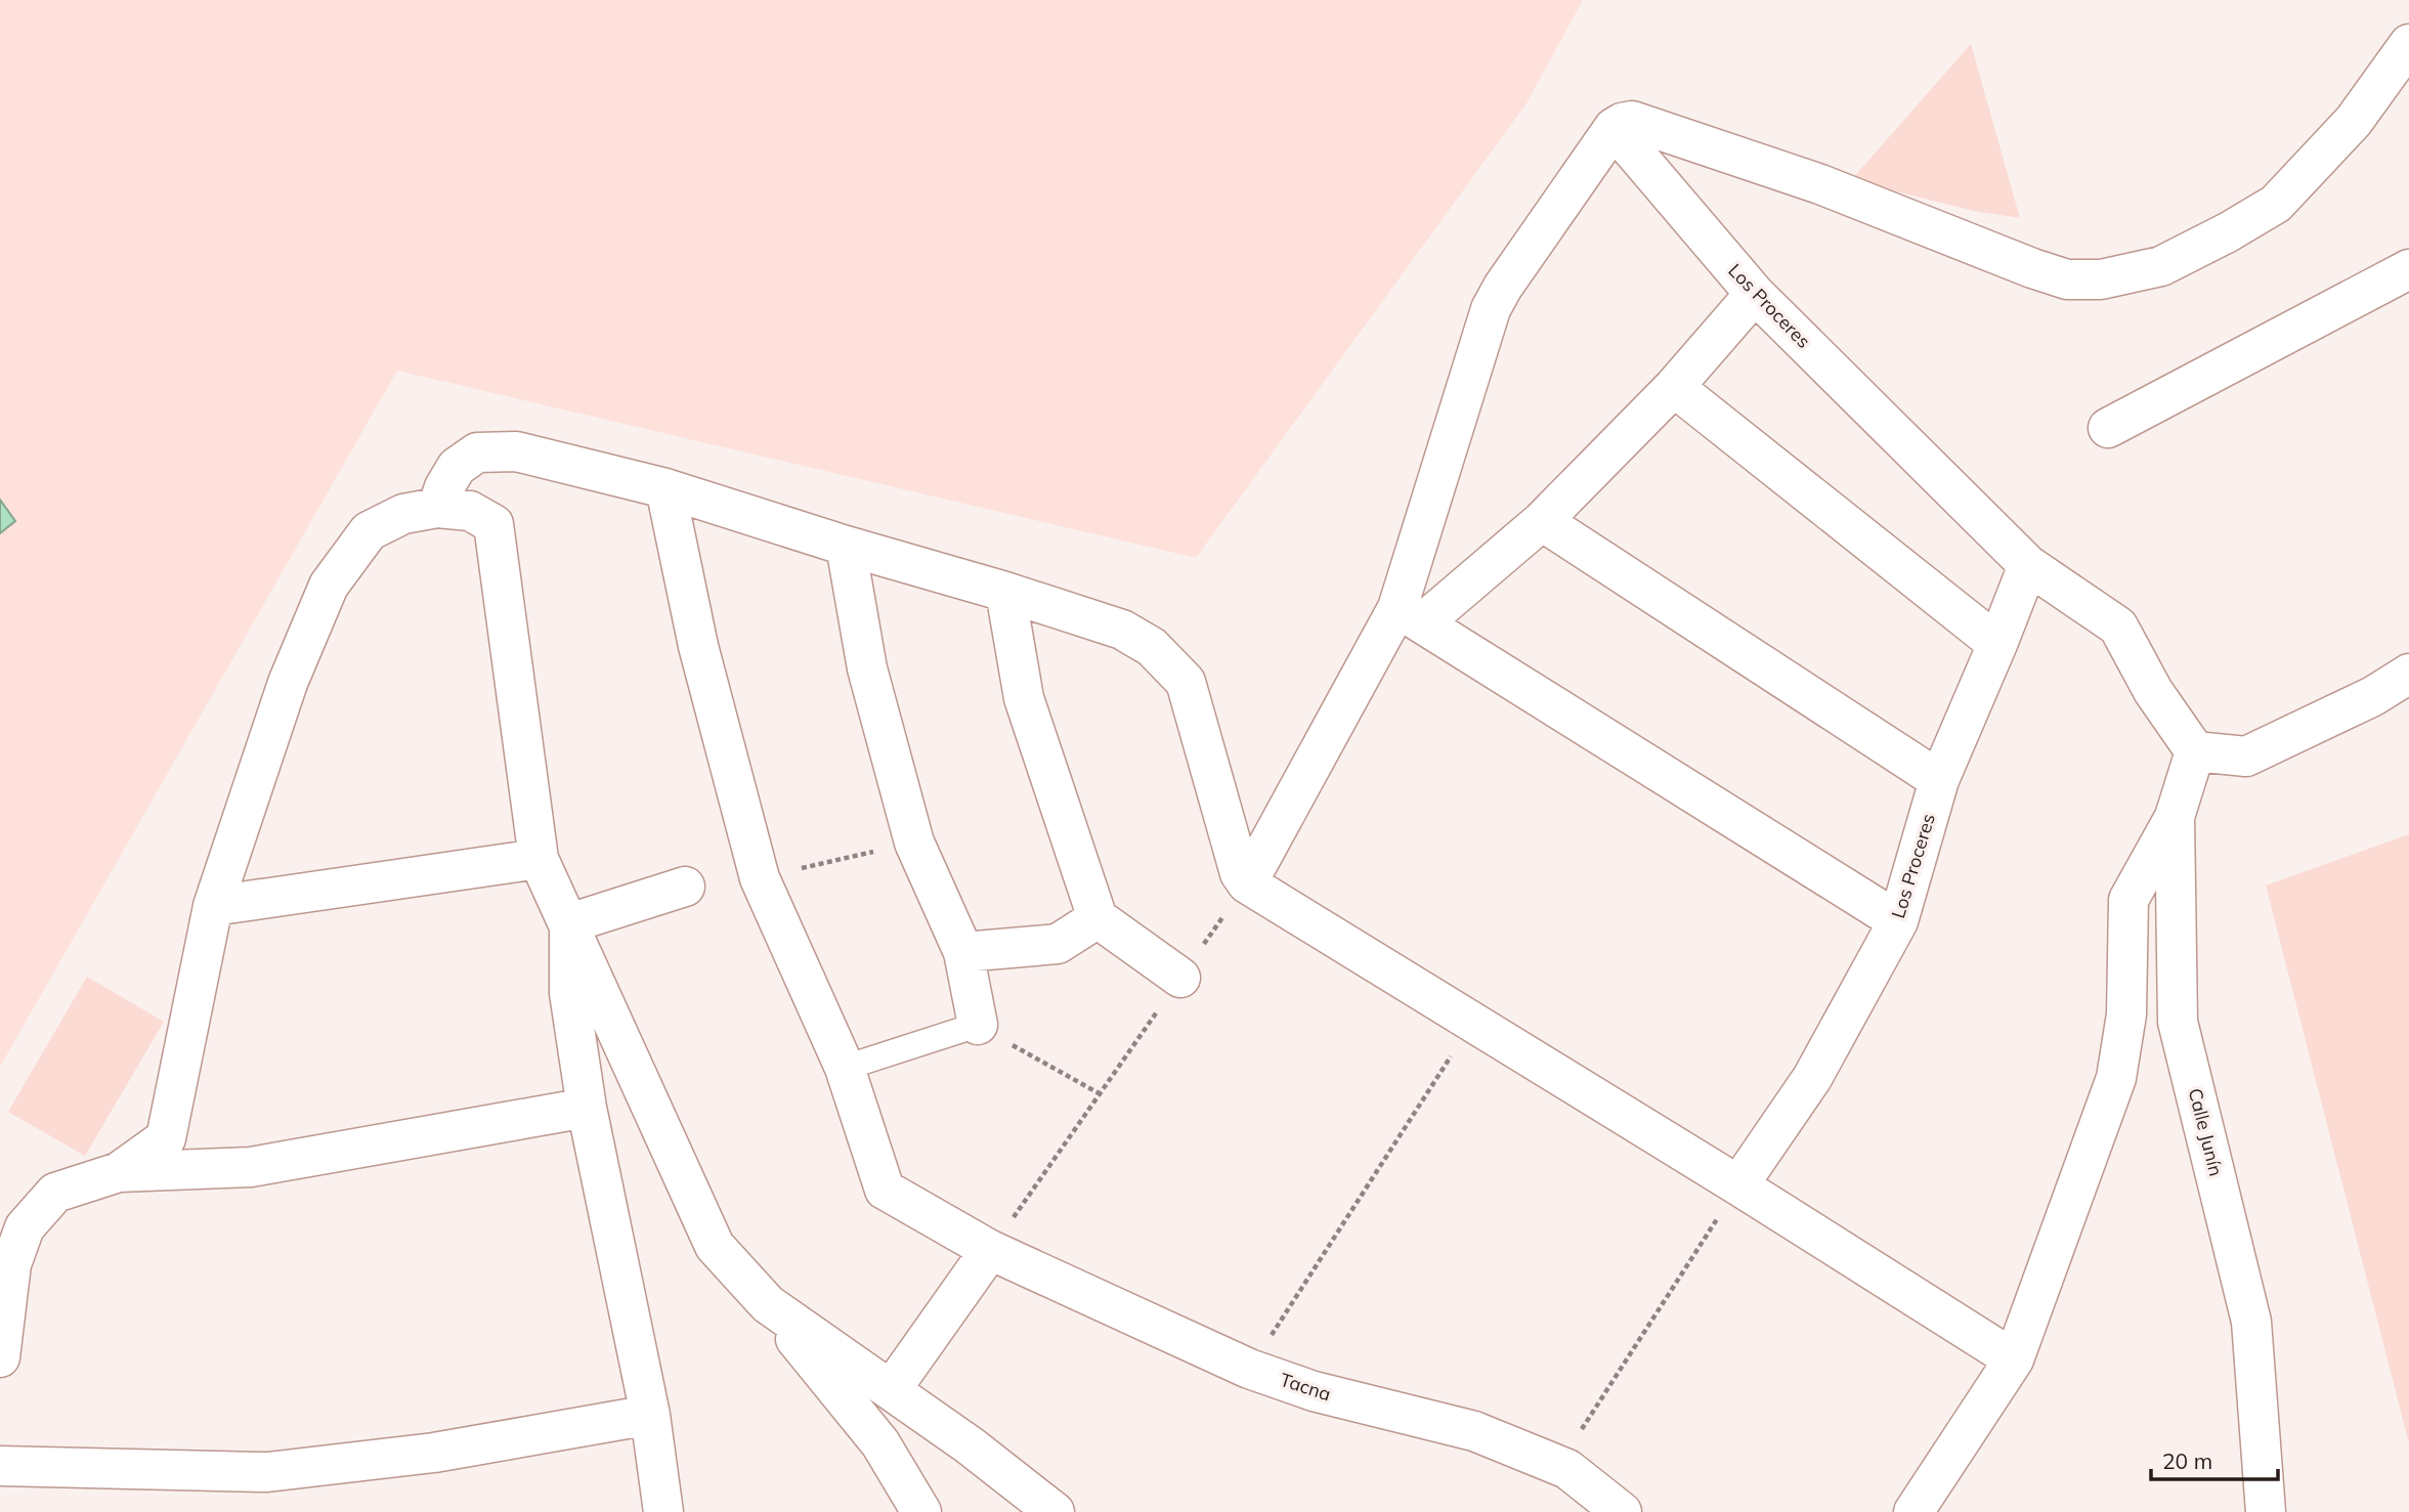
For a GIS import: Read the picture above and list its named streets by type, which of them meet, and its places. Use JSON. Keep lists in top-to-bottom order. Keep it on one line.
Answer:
{"streets":{"street":["Los Proceres","Calle Junín","Tacna"]},"crossings":[["Los Proceres","Calle Junín"]],"scale_bar":"20 m"}
